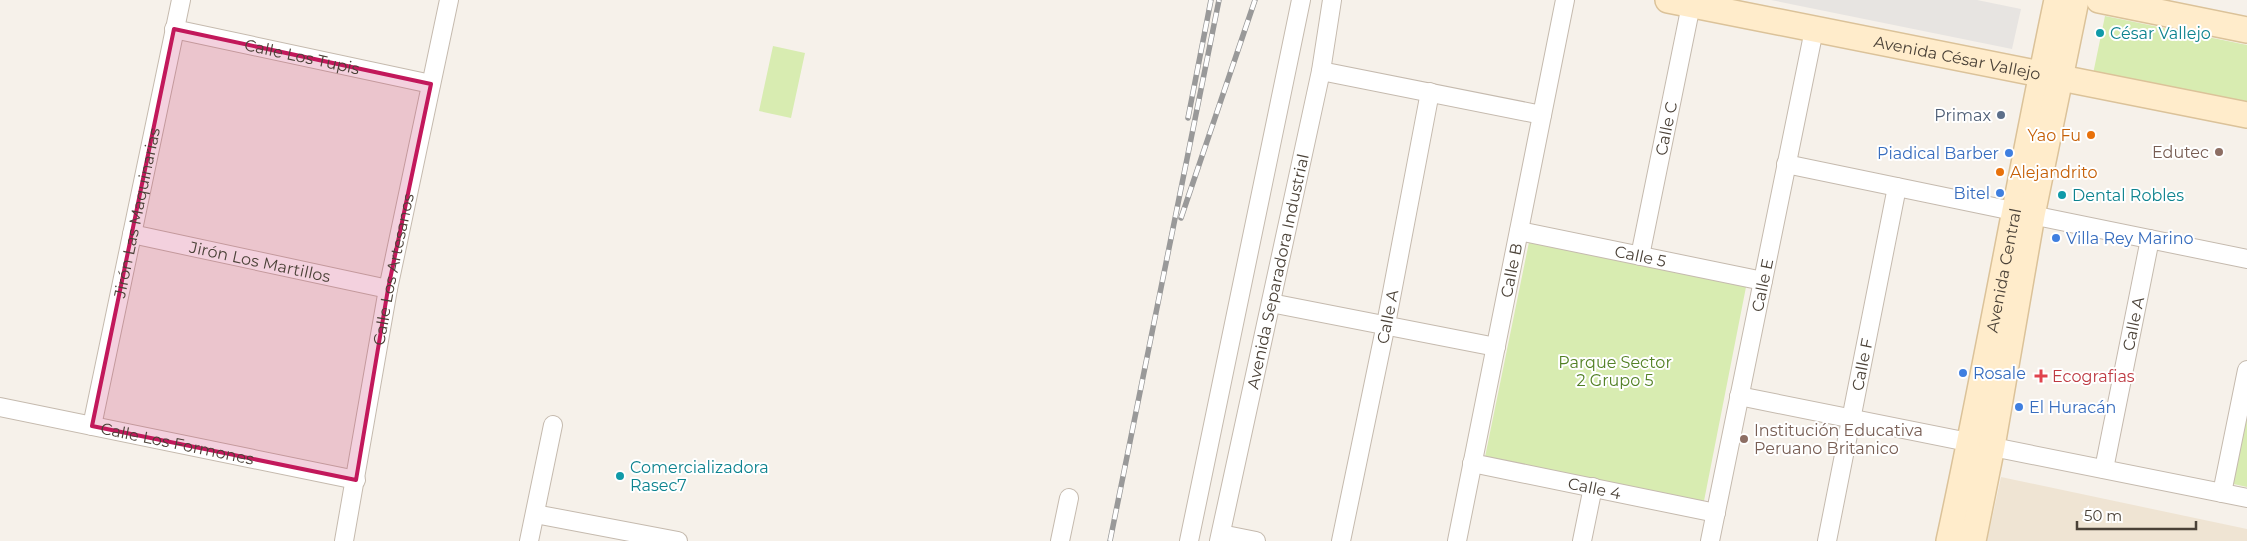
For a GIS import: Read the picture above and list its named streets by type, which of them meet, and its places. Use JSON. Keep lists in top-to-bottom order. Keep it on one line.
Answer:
{"streets":{"street":["Calle Los Tupis","Avenida César Vallejo","Calle C","Jirón Las Maquinarias","Calle 5","Jirón Los Martillos","Calle Los Artesanos","Calle B","Avenida Central","Avenida Separadora Industrial","Calle E","Calle A","Calle F","Calle Los Formones","Calle 4"]},"crossings":[["Calle Los Tupis","Jirón Las Maquinarias"],["Calle Los Tupis","Calle Los Artesanos"],["Avenida César Vallejo","Calle C"],["Avenida César Vallejo","Avenida Central"],["Avenida César Vallejo","Calle E"],["Calle C","Calle 5"],["Jirón Las Maquinarias","Jirón Los Martillos"],["Jirón Las Maquinarias","Calle Los Formones"],["Calle 5","Calle B"],["Calle 5","Calle E"],["Jirón Los Martillos","Calle Los Artesanos"],["Calle Los Artesanos","Calle Los Formones"],["Calle B","Calle 4"],["Calle E","Calle 4"]],"parks":["Parque Sector 2 Grupo 5"],"places":{"other":["César Vallejo","Primax","Yao Fu","Edutec","Piadical Barber","Alejandrito","Bitel","Dental Robles","Villa Rey Marino","Rosale","El Huracán","Institución Educativa Peruano Britanico","Comercializadora Rasec7"],"health":["Ecografias"]},"scale_bar":"50 m"}
